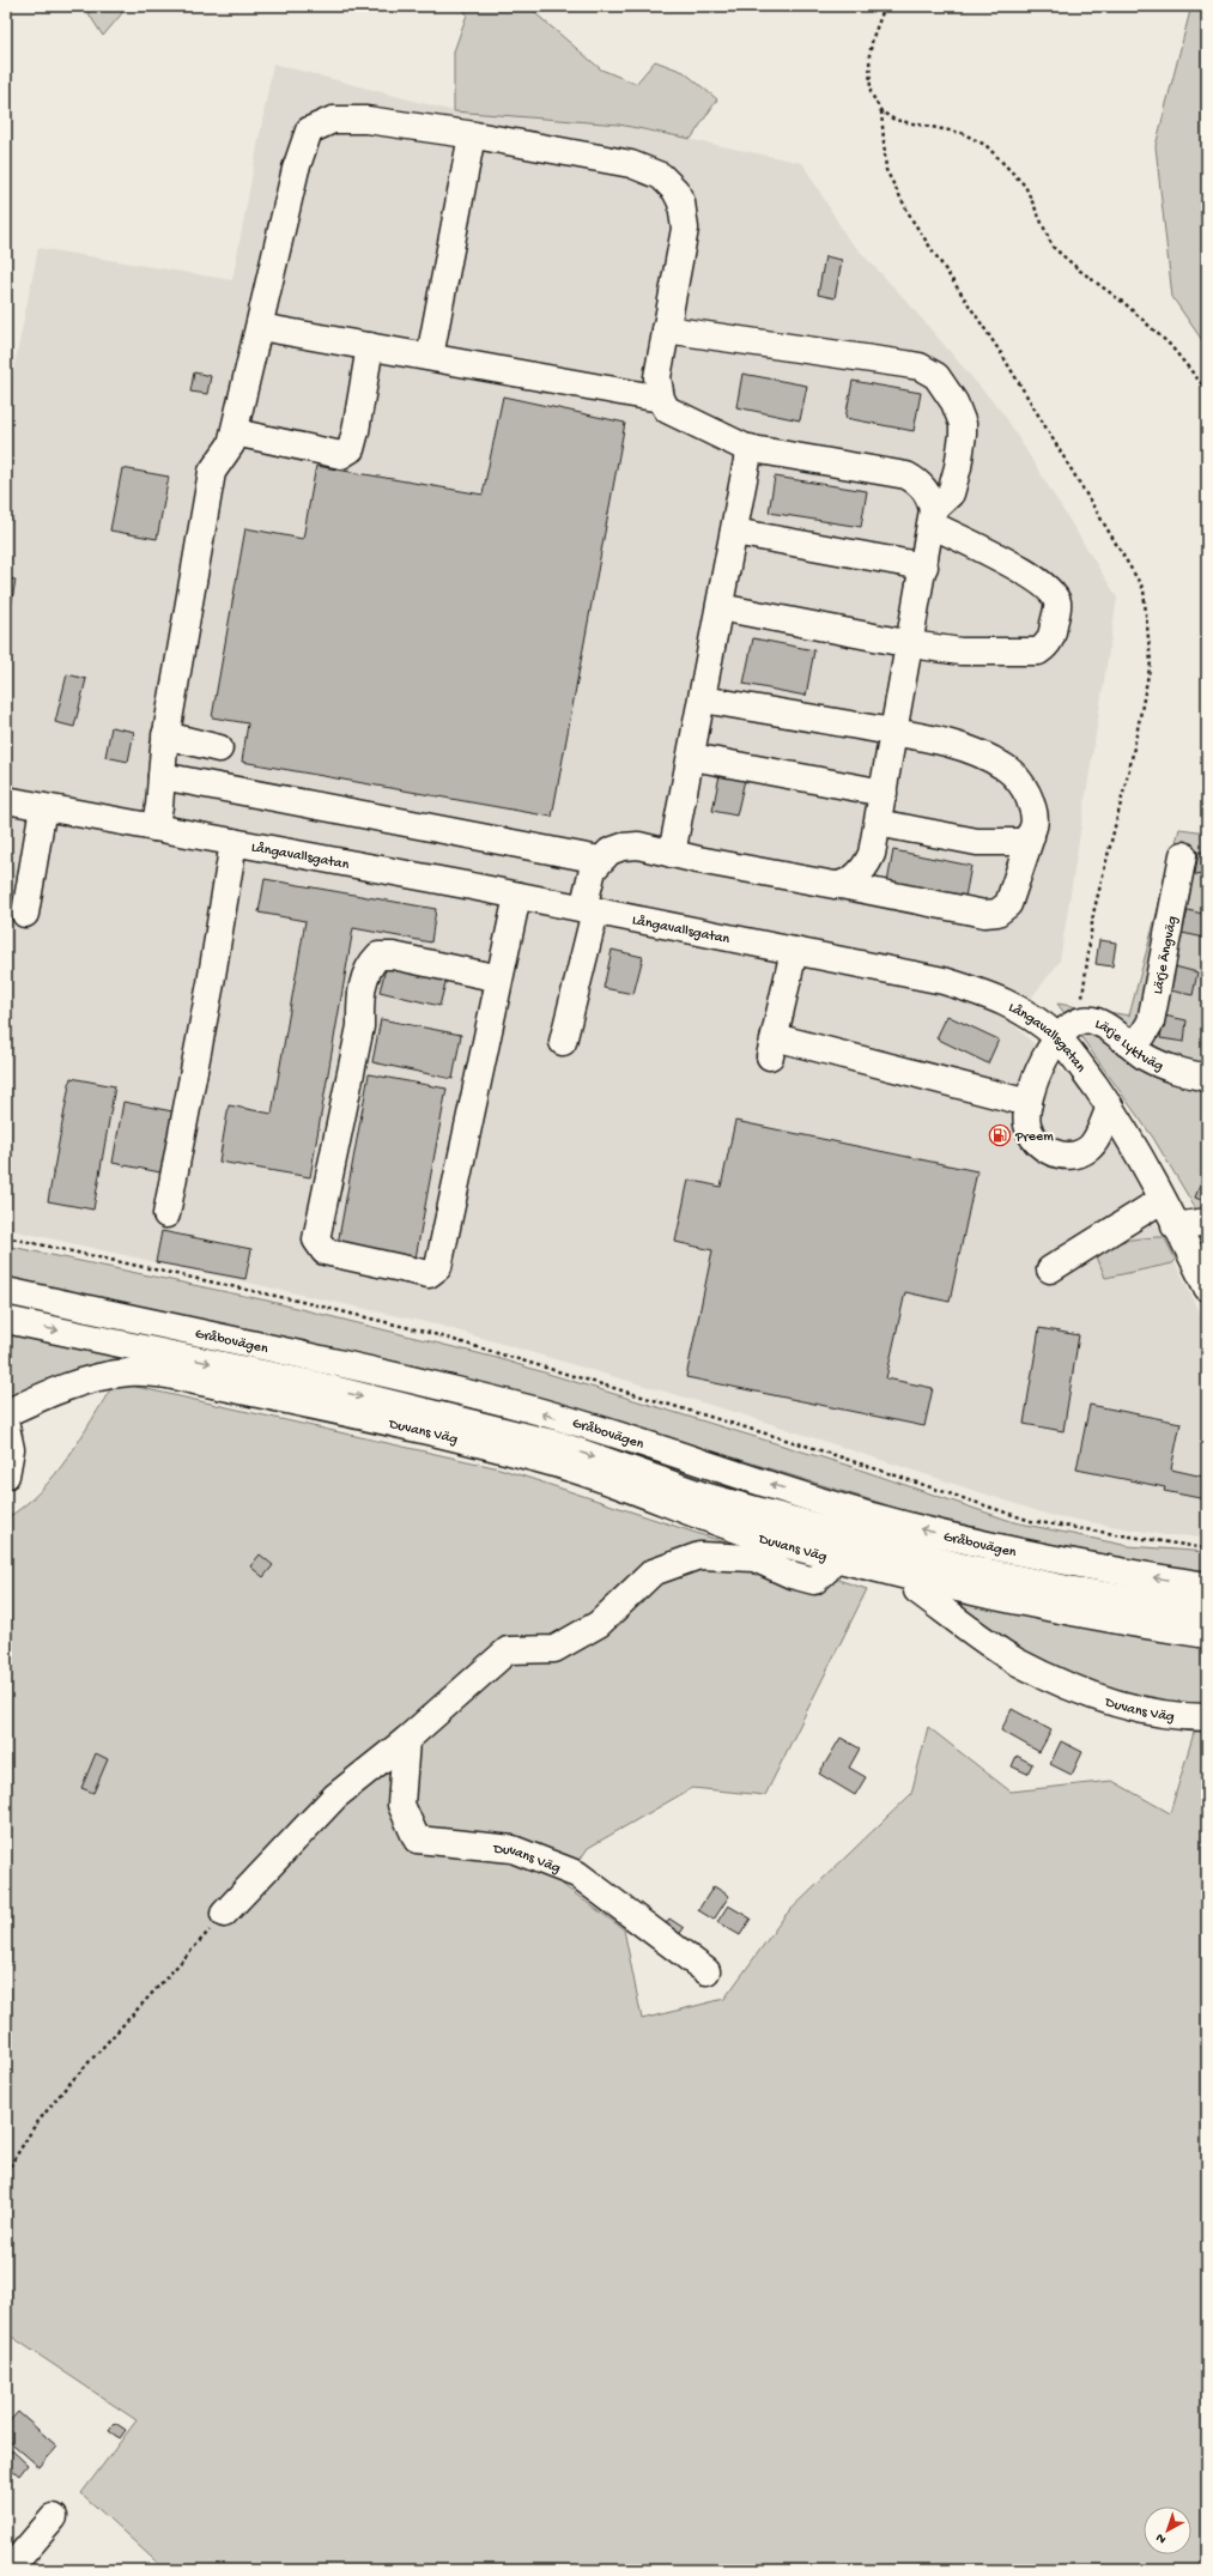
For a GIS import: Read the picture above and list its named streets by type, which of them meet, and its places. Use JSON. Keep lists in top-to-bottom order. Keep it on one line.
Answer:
{"streets":{"street":["Långavallsgatan","Lärje Ängväg","Lärje Lyktväg","Gråbovägen","Duvans Väg"]},"crossings":[["Långavallsgatan","Lärje Lyktväg"],["Lärje Ängväg","Lärje Lyktväg"]],"places":{"fuel station":["Preem"]},"north":"bottom left"}
